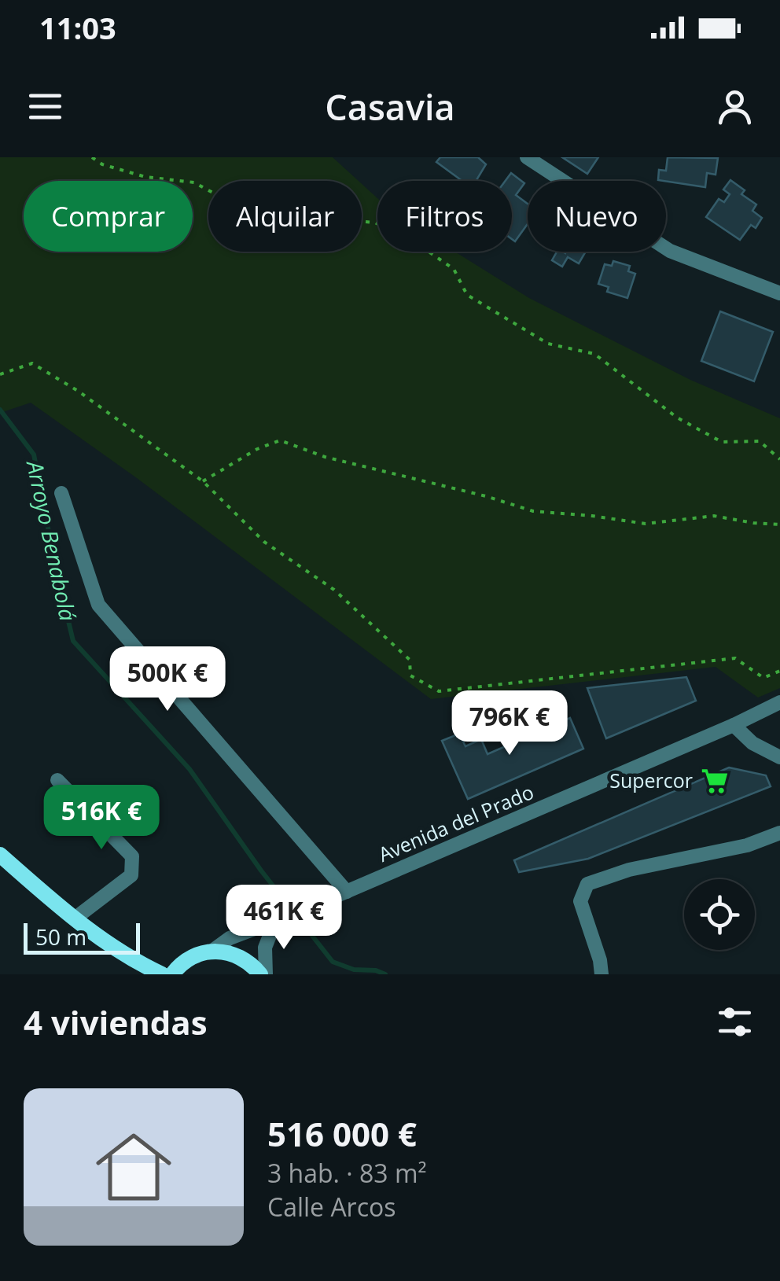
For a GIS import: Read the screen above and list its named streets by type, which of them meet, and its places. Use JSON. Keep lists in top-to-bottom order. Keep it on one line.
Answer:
{"streets":{"street":["Avenida del Prado"]},"water":["Arroyo Benabolá"],"places":{"supermarket":["Supercor"]},"scale_bar":"50 m","page":{"status":"11:03","header":"Casavia","chip":["Comprar","Alquilar","Filtros","Nuevo"],"price":["500K €","796K €","516K €","461K €"],"scale":"50 m","heading":"4 viviendas","list":[{"name":"516 000 €","note":"3 hab. · 83 m² · Calle Arcos"}]}}
